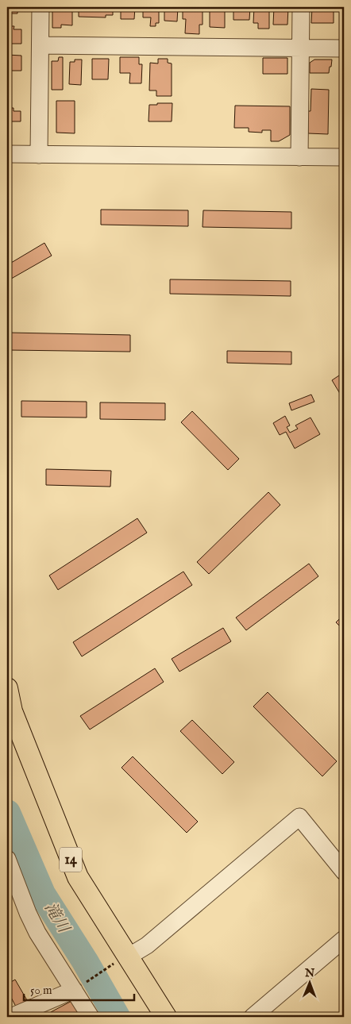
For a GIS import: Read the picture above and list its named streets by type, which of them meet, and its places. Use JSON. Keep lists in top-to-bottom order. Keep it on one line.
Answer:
{"streets":{"main road":["14"]},"water":["滝川"],"scale_bar":"50 m","north":"top"}
